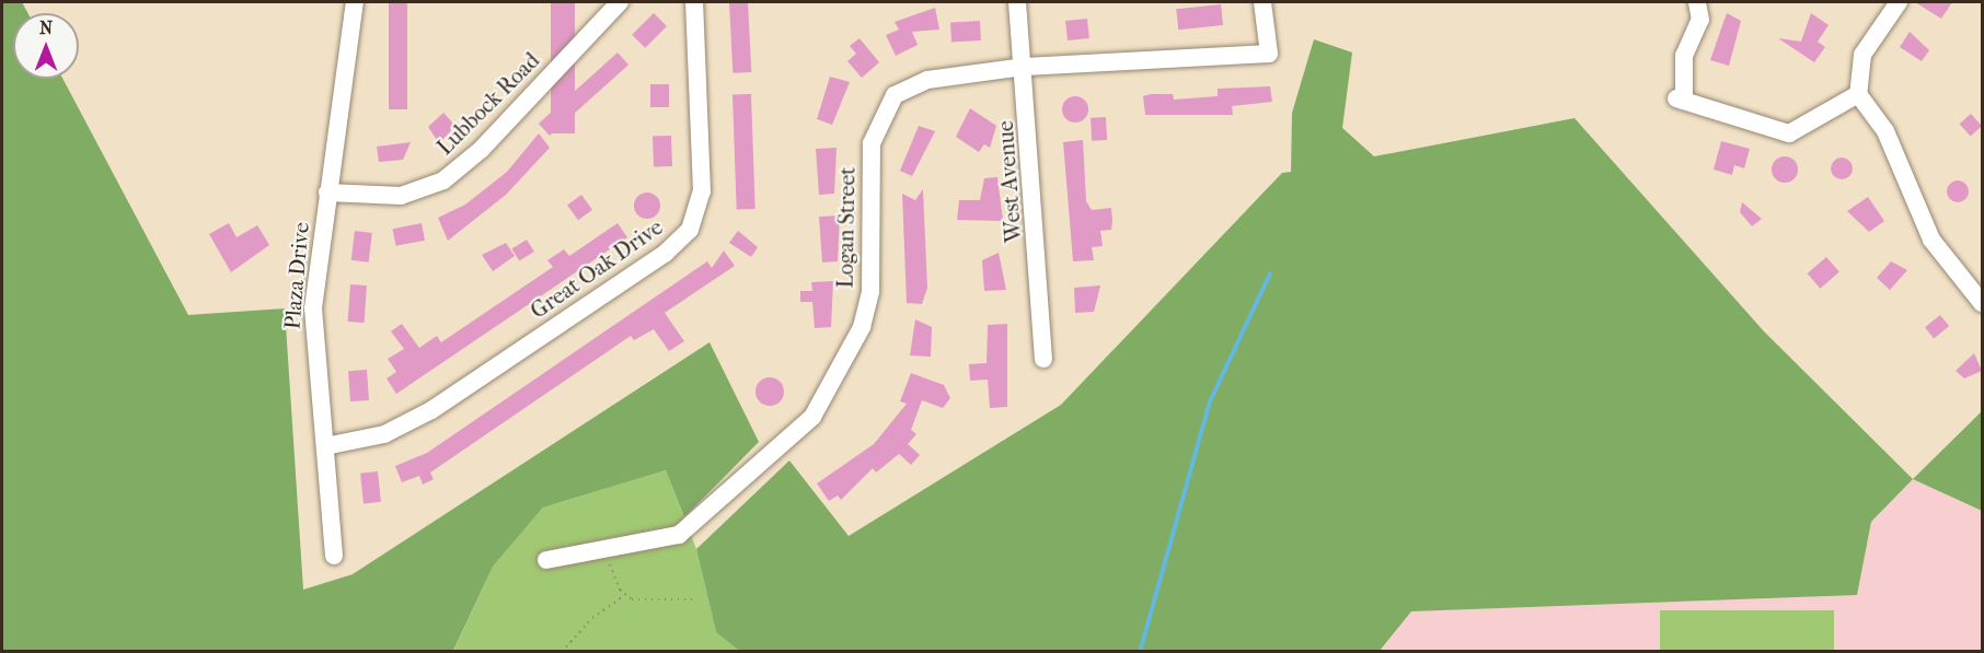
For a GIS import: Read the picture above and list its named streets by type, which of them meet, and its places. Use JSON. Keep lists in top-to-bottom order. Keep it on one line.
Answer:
{"streets":{"street":["Lubbock Road","West Avenue","Logan Street","Great Oak Drive","Plaza Drive"]},"crossings":[["Lubbock Road","Plaza Drive"],["West Avenue","Logan Street"],["Great Oak Drive","Plaza Drive"]],"north":"top"}
